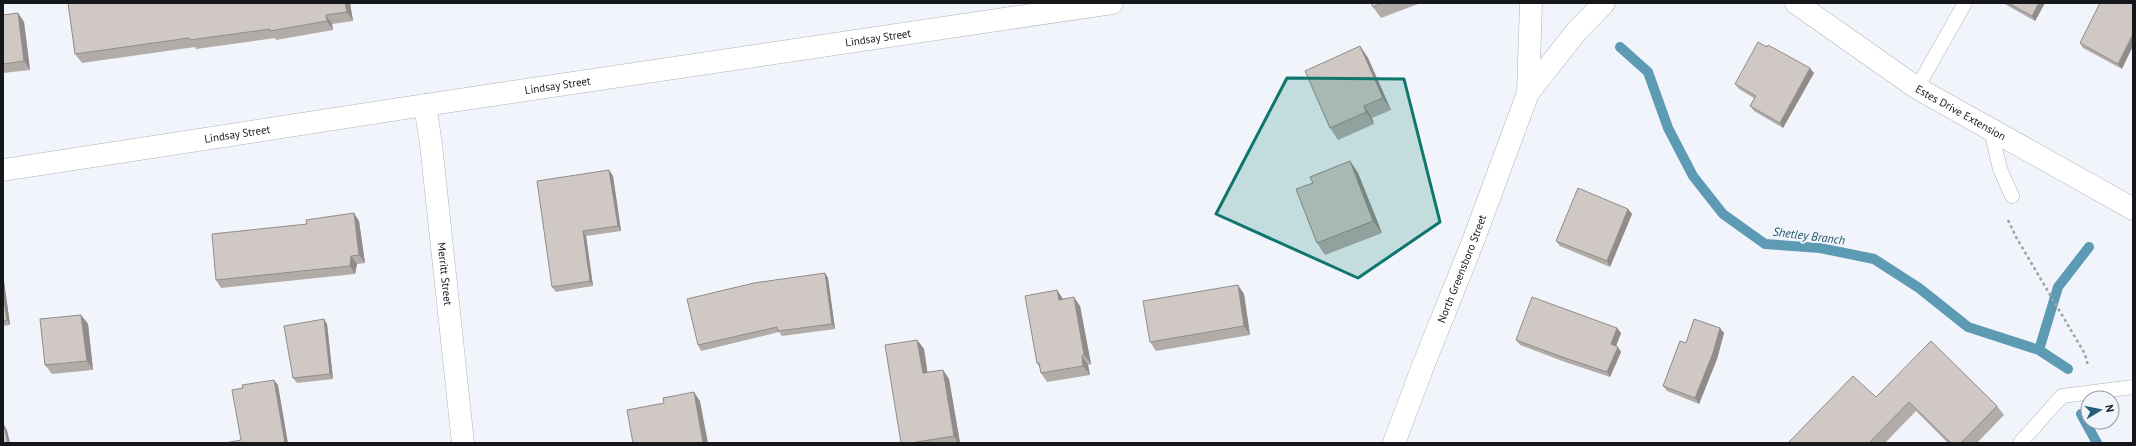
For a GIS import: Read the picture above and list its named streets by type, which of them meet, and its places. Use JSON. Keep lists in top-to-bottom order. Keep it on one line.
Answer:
{"streets":{"street":["Lindsay Street","Estes Drive Extension","North Greensboro Street","Merritt Street"]},"crossings":[["Lindsay Street","Merritt Street"]],"water":["Shetley Branch"],"north":"right"}
